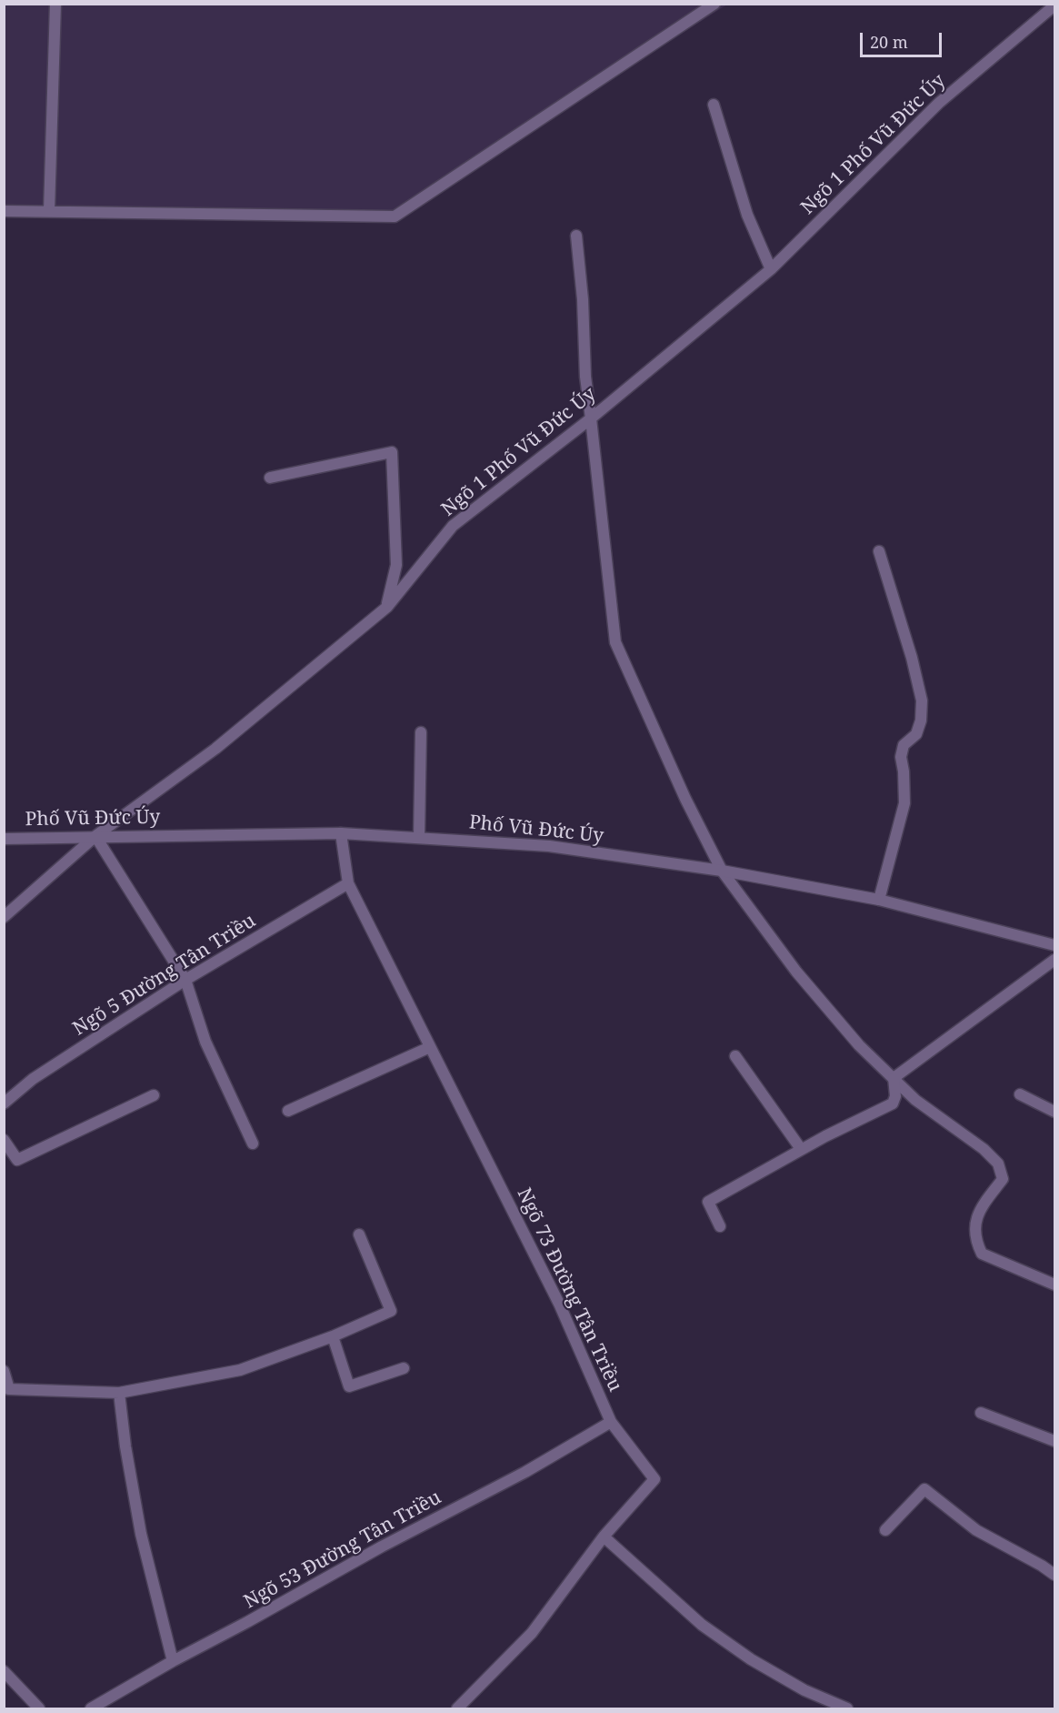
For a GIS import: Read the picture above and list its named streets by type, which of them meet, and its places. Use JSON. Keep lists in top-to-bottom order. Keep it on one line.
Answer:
{"streets":{"street":["Ngõ 1 Phố Vũ Đức Úy","Phố Vũ Đức Úy","Ngõ 5 Đường Tân Triều","Ngõ 73 Đường Tân Triều","Ngõ 53 Đường Tân Triều"]},"crossings":[["Ngõ 1 Phố Vũ Đức Úy","Phố Vũ Đức Úy"],["Phố Vũ Đức Úy","Ngõ 73 Đường Tân Triều"],["Ngõ 5 Đường Tân Triều","Ngõ 73 Đường Tân Triều"],["Ngõ 73 Đường Tân Triều","Ngõ 53 Đường Tân Triều"]],"scale_bar":"20 m"}
